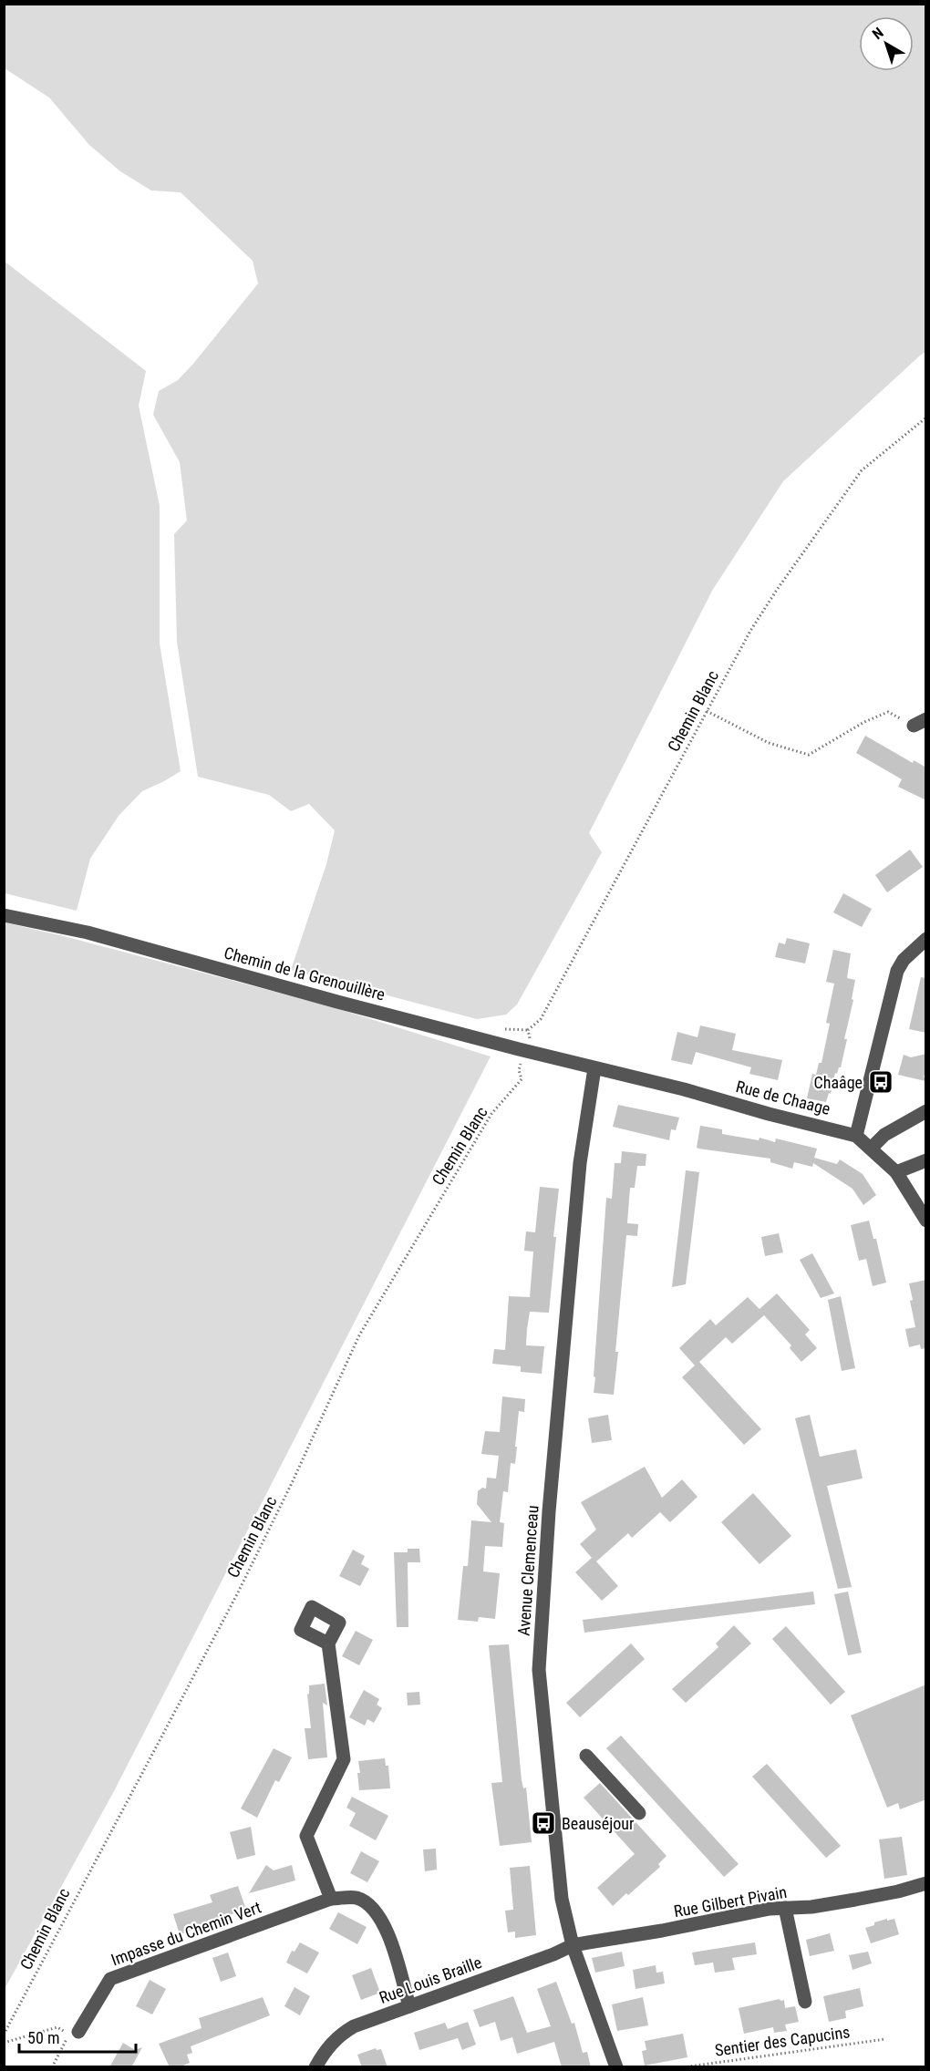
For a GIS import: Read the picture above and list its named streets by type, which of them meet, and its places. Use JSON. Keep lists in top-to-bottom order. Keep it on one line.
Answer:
{"streets":{"street":["Chemin de la Grenouillère","Rue de Chaage","Avenue Clemenceau","Rue Gilbert Pivain","Impasse du Chemin Vert","Rue Louis Braille"],"path":["Chemin Blanc","Sentier des Capucins"]},"crossings":[["Chemin de la Grenouillère","Rue de Chaage"],["Chemin de la Grenouillère","Avenue Clemenceau"],["Rue de Chaage","Avenue Clemenceau"],["Avenue Clemenceau","Rue Gilbert Pivain"],["Avenue Clemenceau","Rue Louis Braille"],["Rue Gilbert Pivain","Rue Louis Braille"],["Impasse du Chemin Vert","Rue Louis Braille"]],"places":{"bus stop":["Chaâge","Beauséjour"]},"scale_bar":"50 m","north":"top left"}
